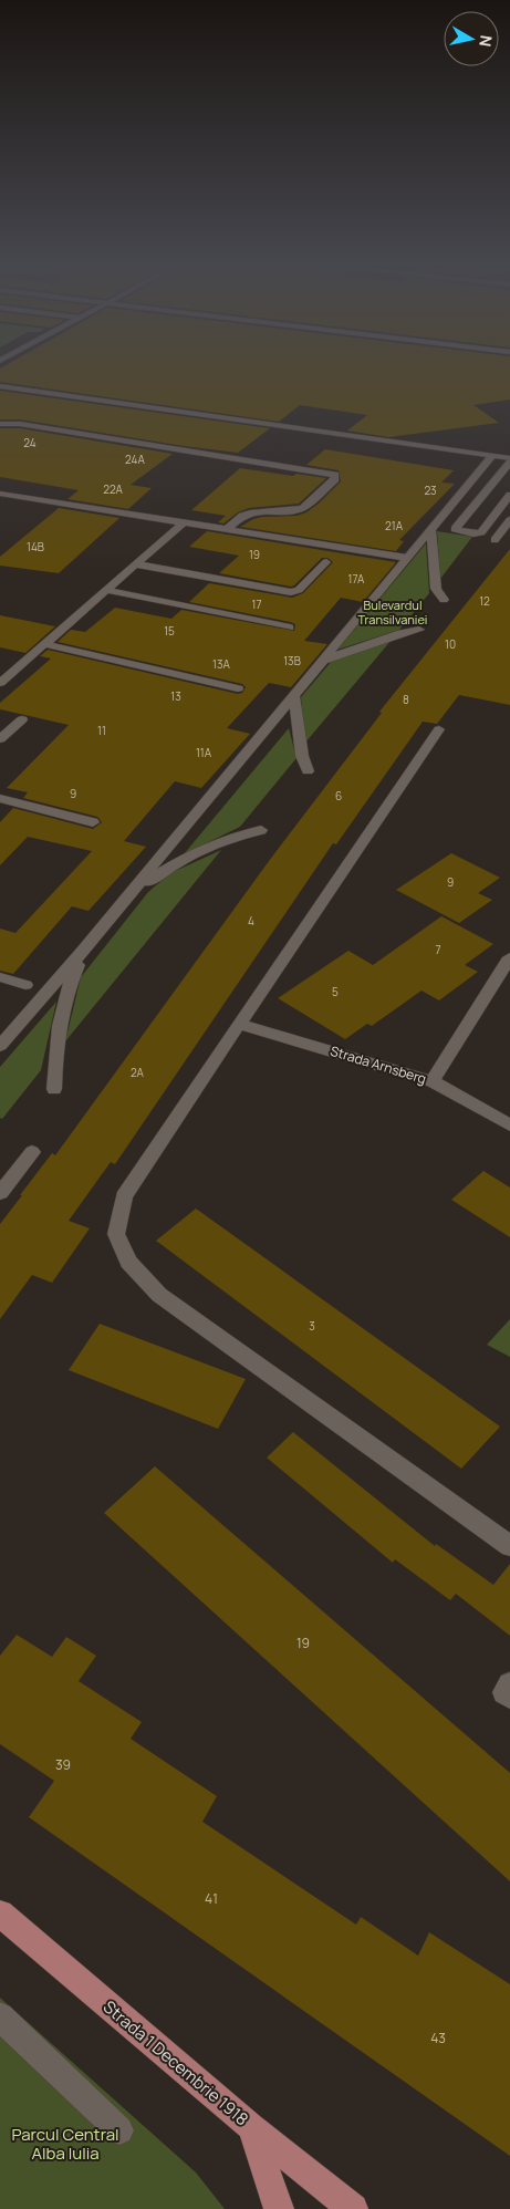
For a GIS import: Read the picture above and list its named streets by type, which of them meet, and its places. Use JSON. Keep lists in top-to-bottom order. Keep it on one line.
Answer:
{"streets":{"main road":["Strada 1 Decembrie 1918"],"street":["Strada Arnsberg"]},"parks":["Bulevardul Transilvaniei","Parcul Central Alba Iulia"],"house_numbers":["24","24A","22A","23","21A","14B","19","17A","12","17","15","10","13B","13A","13","8","11","11A","9","6","9","4","7","5","2A","3","19","39","41","43"],"north":"right"}
